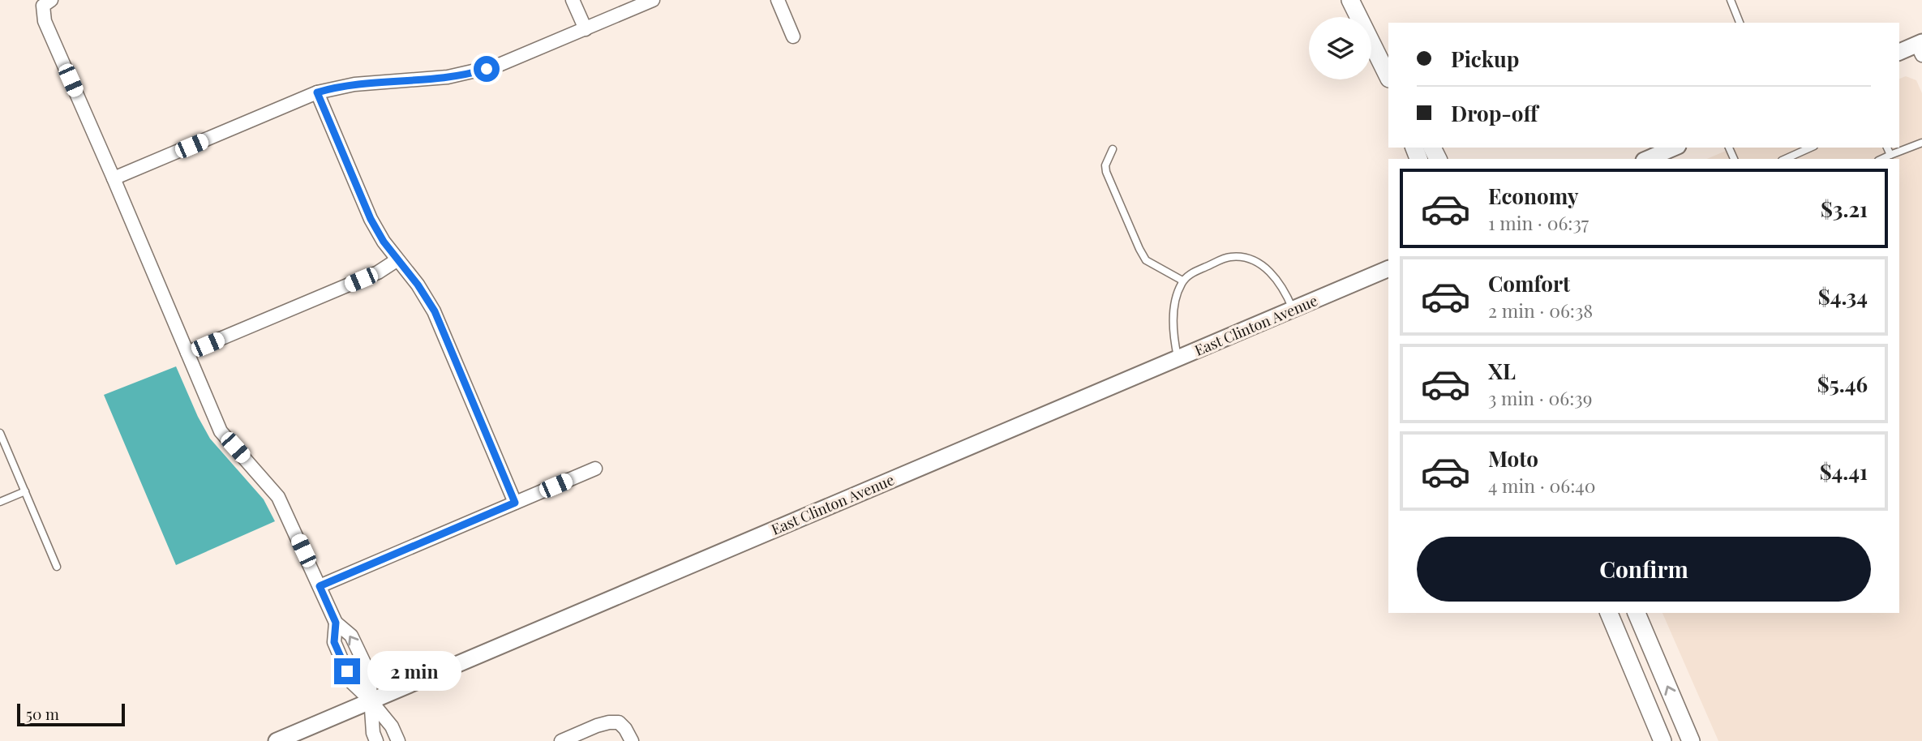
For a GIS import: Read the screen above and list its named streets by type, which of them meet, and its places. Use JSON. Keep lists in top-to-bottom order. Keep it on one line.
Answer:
{"streets":{"street":["East Clinton Avenue"]},"scale_bar":"50 m","page":{"banner":["Pickup","Drop-off"],"list":[{"name":"Economy","note":"1 min · 06:37","value":"$3.21"},{"name":"Comfort","note":"2 min · 06:38","value":"$4.34"},{"name":"XL","note":"3 min · 06:39","value":"$5.46"},{"name":"Moto","note":"4 min · 06:40","value":"$4.41"}],"buttons":"Confirm","bubble":"2 min","scale":"50 m"}}
